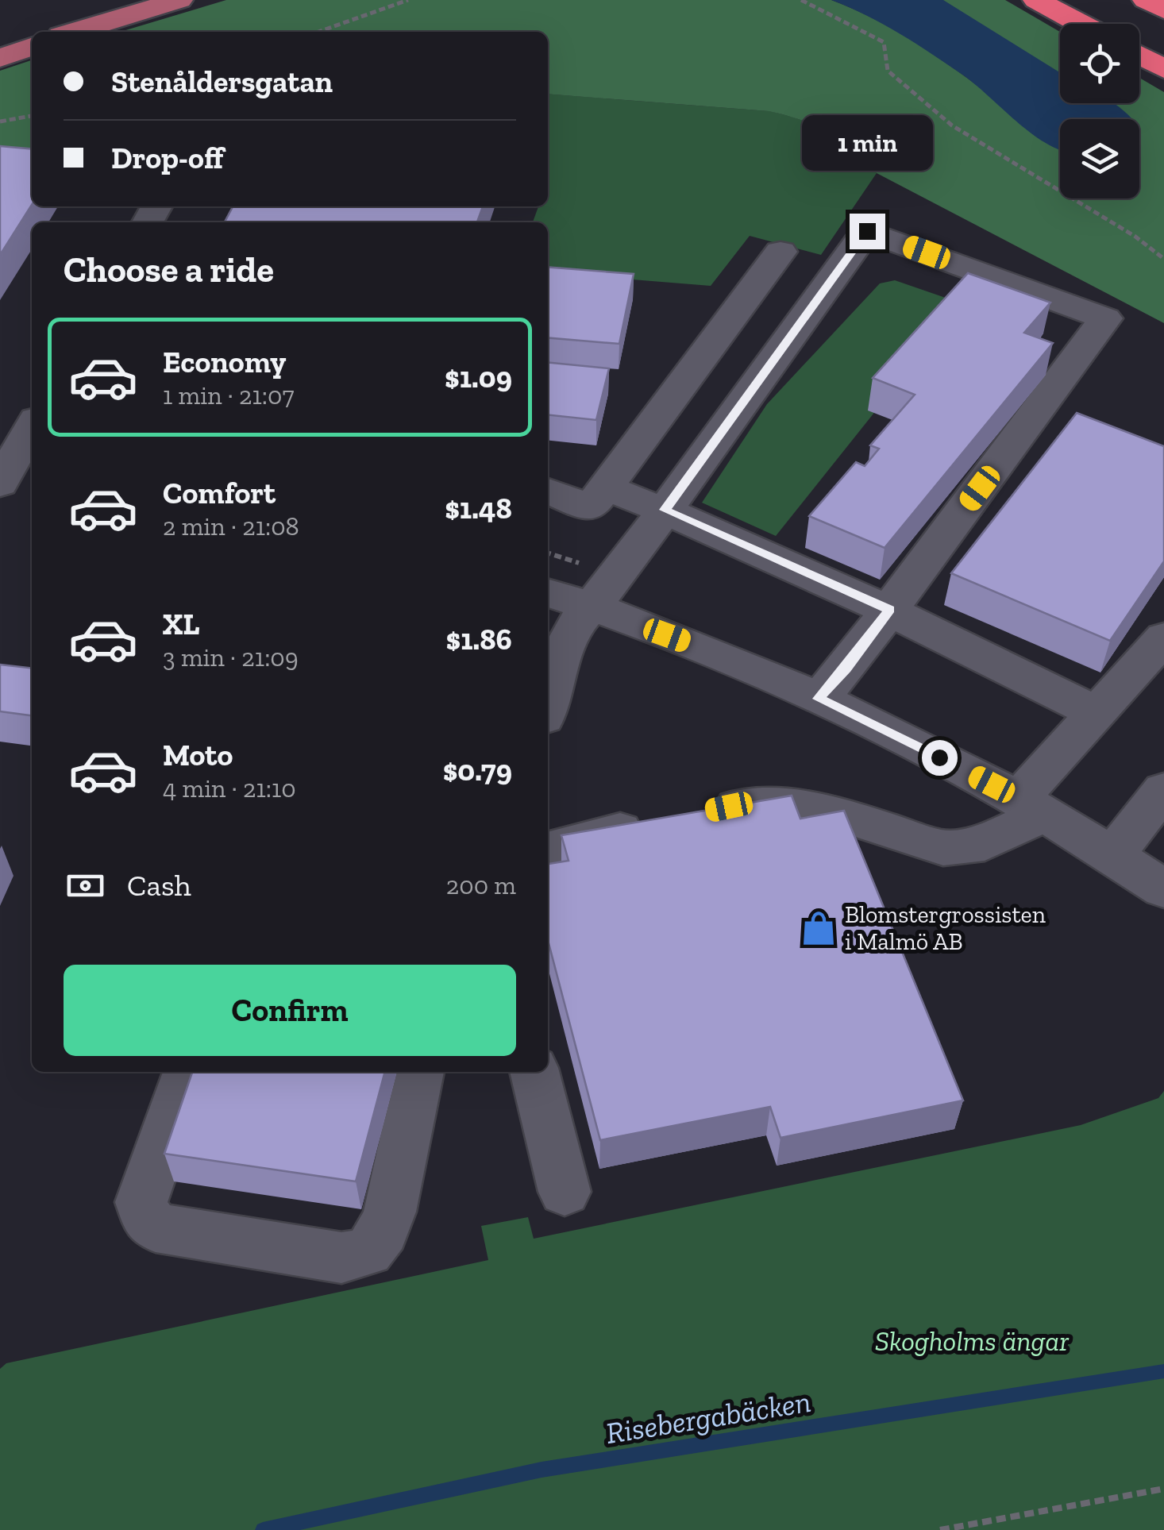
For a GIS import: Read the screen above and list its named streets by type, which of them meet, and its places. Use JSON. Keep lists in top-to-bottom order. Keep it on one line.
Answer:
{"water":["Risebergabäcken"],"parks":["Skogholms ängar"],"places":{"shop":["Blomstergrossisten i Malmö AB"]},"page":{"banner":["Stenåldersgatan","Drop-off"],"bubble":"1 min","heading":"Choose a ride","list":[{"name":"Economy","note":"1 min · 21:07","value":"$1.09"},{"name":"Comfort","note":"2 min · 21:08","value":"$1.48"},{"name":"XL","note":"3 min · 21:09","value":"$1.86"},{"name":"Moto","note":"4 min · 21:10","value":"$0.79"}],"pay":["Cash","200 m"],"buttons":"Confirm"}}
